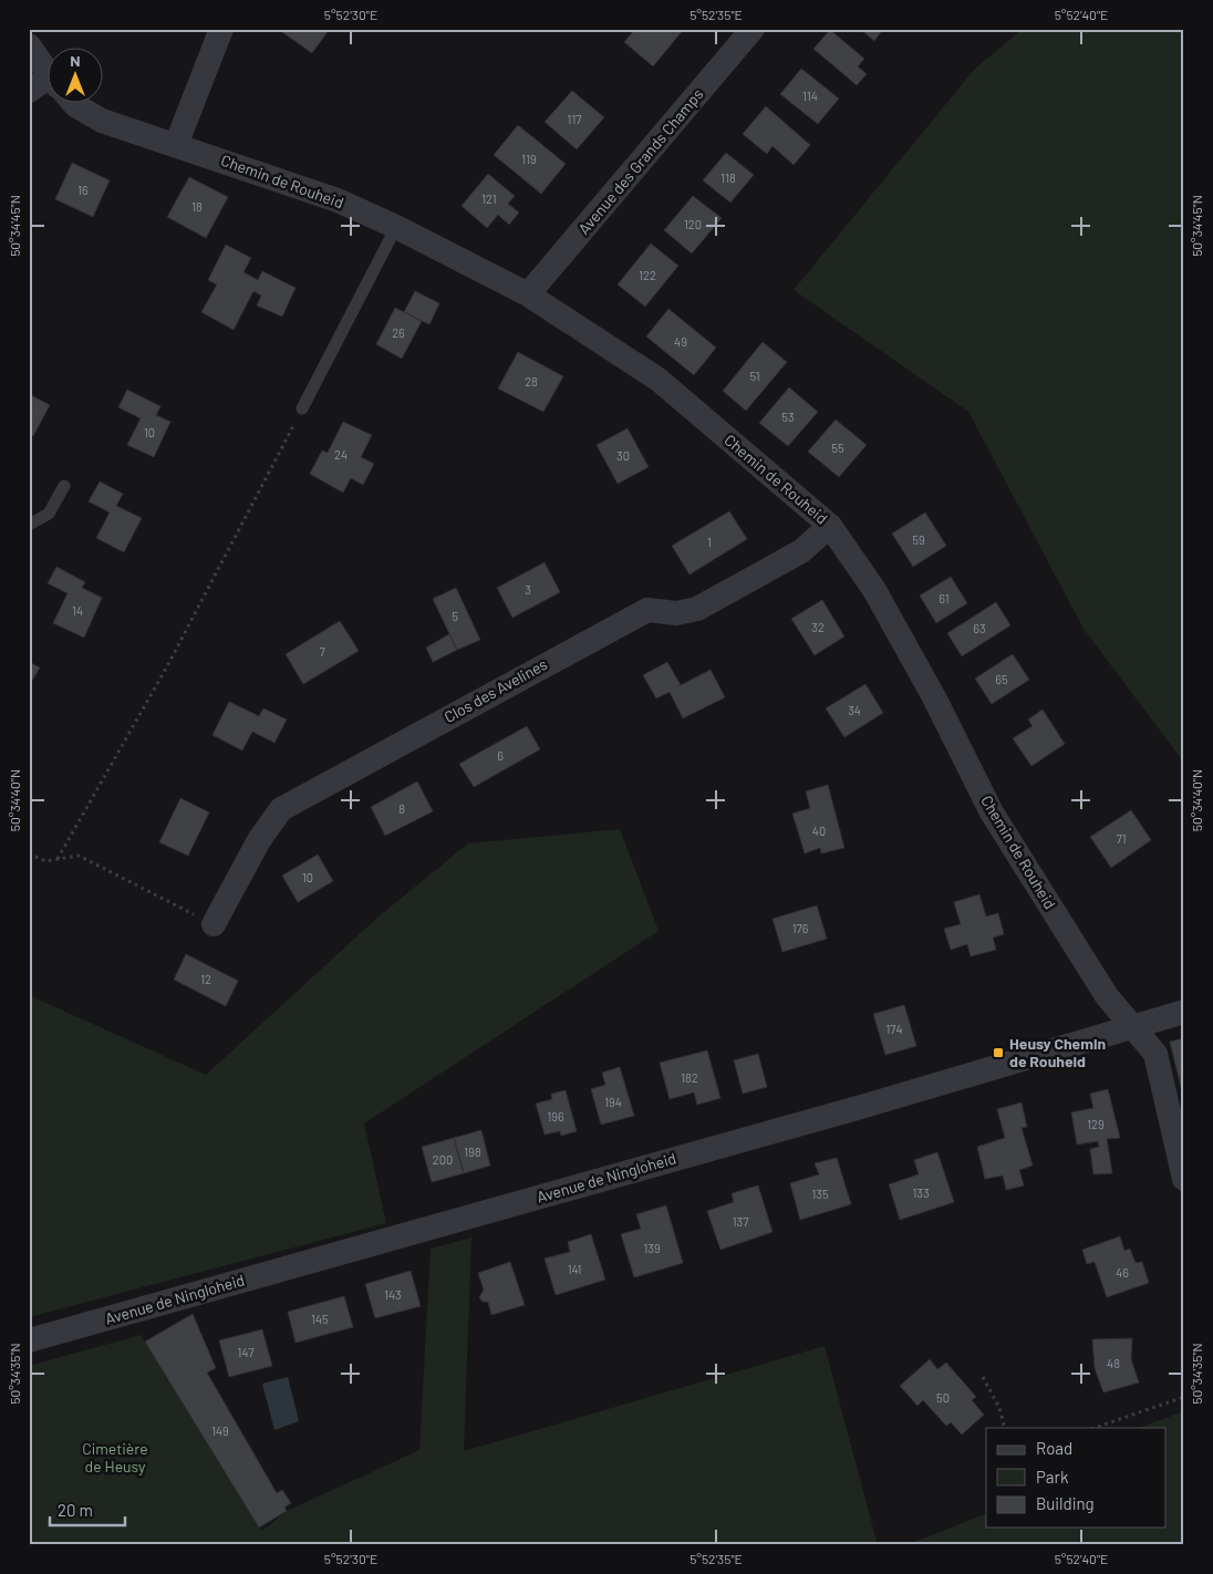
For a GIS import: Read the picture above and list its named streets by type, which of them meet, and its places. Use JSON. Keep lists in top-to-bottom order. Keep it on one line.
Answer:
{"streets":{"street":["Avenue des Grands Champs","Chemin de Rouheid","Clos des Avelines","Avenue de Ningloheid"]},"crossings":[["Avenue des Grands Champs","Chemin de Rouheid"],["Chemin de Rouheid","Clos des Avelines"],["Chemin de Rouheid","Avenue de Ningloheid"]],"parks":["Cimetière de Heusy"],"places":{"transit":["Heusy Chemin de Rouheid"]},"house_numbers":["114","117","119","118","16","121","18","120","122","26","49","51","28","53","10","55","24","30","59","1","3","61","14","5","32","63","7","65","34","6","8","40","71","10","176","12","174","182","194","196","129","198","200","133","135","137","139","141","46","143","145","147","48","50","149"],"legend":["Road","Park","Building"],"scale_bar":"20 m","north":"top","coordinates":["5°52'30\"E","5°52'35\"E","5°52'40\"E","50°34'45\"N","50°34'40\"N","50°34'35\"N"]}
